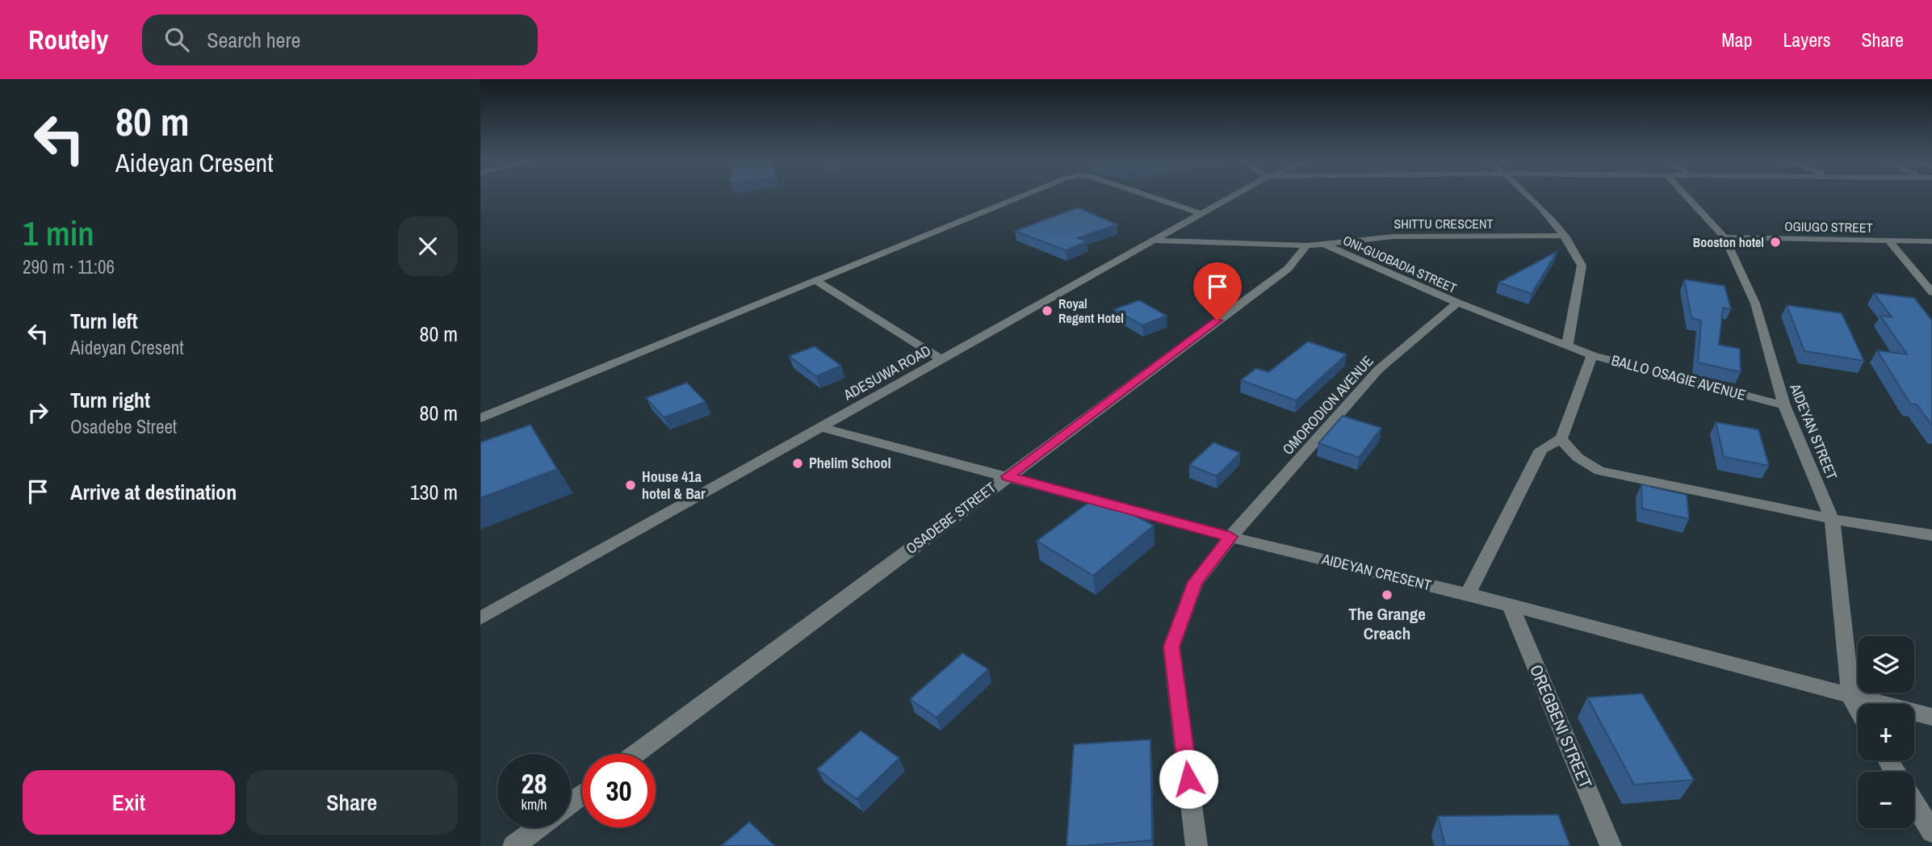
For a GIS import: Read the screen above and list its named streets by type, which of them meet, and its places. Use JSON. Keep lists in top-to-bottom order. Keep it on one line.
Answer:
{"streets":{"street":["SHITTU CRESCENT","OGIUGO STREET","ONI-GUOBADIA STREET","ADESUWA ROAD","BALLO OSAGIE AVENUE","OMORODION AVENUE","AIDEYAN STREET","OSADEBE STREET","AIDEYAN CRESENT","OREGBENI STREET"]},"crossings":[["SHITTU CRESCENT","ONI-GUOBADIA STREET"],["OGIUGO STREET","AIDEYAN STREET"],["ONI-GUOBADIA STREET","ADESUWA ROAD"],["ONI-GUOBADIA STREET","BALLO OSAGIE AVENUE"],["ONI-GUOBADIA STREET","OMORODION AVENUE"],["ONI-GUOBADIA STREET","OSADEBE STREET"],["ADESUWA ROAD","AIDEYAN CRESENT"],["BALLO OSAGIE AVENUE","AIDEYAN STREET"],["OMORODION AVENUE","AIDEYAN CRESENT"],["AIDEYAN STREET","AIDEYAN CRESENT"],["OSADEBE STREET","AIDEYAN CRESENT"],["AIDEYAN CRESENT","OREGBENI STREET"]],"places":["Booston hotel","Royal Regent Hotel","Phelim School","House 41a hotel & Bar","The Grange Creach"],"page":{"header":"Routely","search":"Search here","nav":["Map","Layers","Share"],"turn":["80 m","Aideyan Cresent"],"heading":["1 min","290 m · 11:06"],"list":[{"name":"Turn left","note":"Aideyan Cresent","value":"80 m"},{"name":"Turn right","note":"Osadebe Street","value":"80 m"},{"name":"Arrive at destination","value":"130 m"}],"map_buttons":["+","−"],"speed":"28 km/h","limit":"30","buttons":["Exit","Share"]}}
